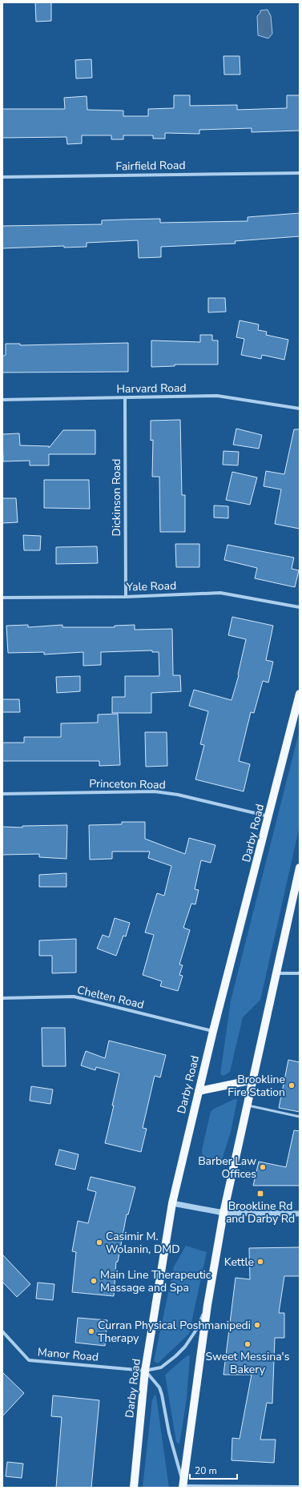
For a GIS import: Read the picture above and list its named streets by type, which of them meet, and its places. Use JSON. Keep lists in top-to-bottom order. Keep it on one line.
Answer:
{"streets":{"main road":["Darby Road"],"street":["Fairfield Road","Harvard Road","Dickinson Road","Yale Road","Princeton Road","Chelten Road","Manor Road"]},"crossings":[["Harvard Road","Dickinson Road"],["Dickinson Road","Yale Road"],["Princeton Road","Darby Road"],["Darby Road","Chelten Road"],["Darby Road","Manor Road"]],"places":{"other":["Brookline Fire Station","Barber Law Offices","Casimir M. Wolanin, DMD","Kettle","Main Line Therapeutic Massage and Spa","Poshmanipedi","Curran Physical Therapy","Sweet Messina's Bakery"],"transit":["Brookline Rd and Darby Rd"]},"scale_bar":"20 m"}
